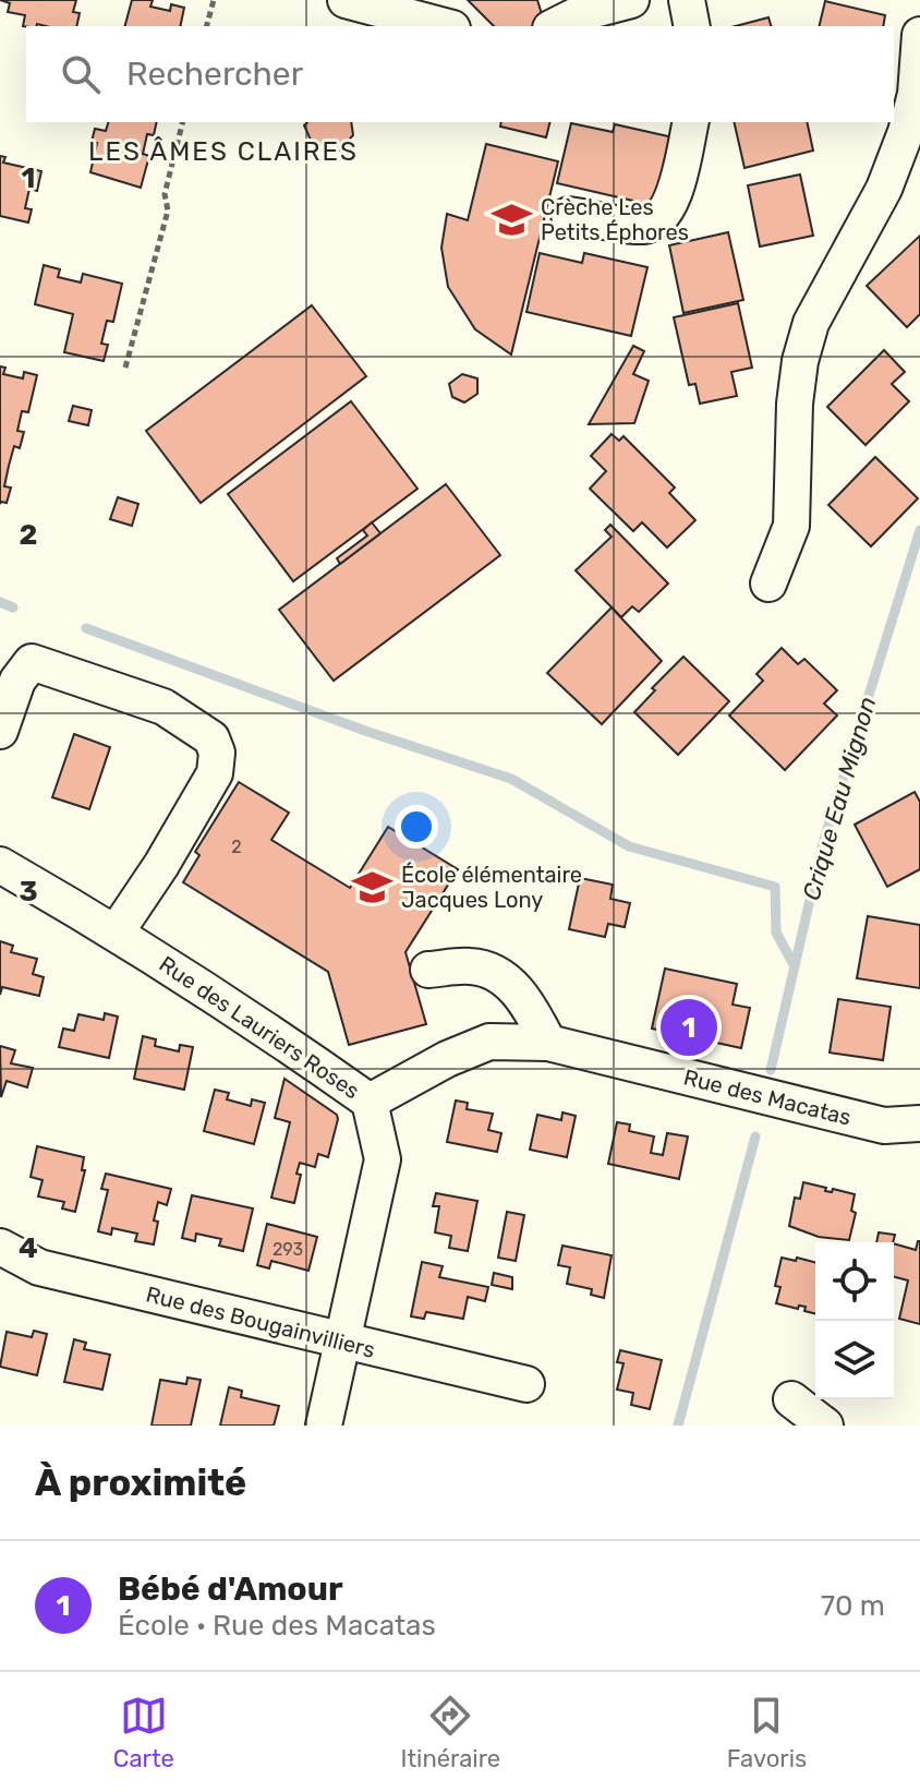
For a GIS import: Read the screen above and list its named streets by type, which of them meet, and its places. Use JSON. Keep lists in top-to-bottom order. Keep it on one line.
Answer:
{"streets":{"street":["Rue des Lauriers Roses","Rue des Macatas","Rue des Bougainvilliers"]},"crossings":[["Rue des Lauriers Roses","Rue des Macatas"],["Rue des Lauriers Roses","Rue des Bougainvilliers"]],"districts":["LES ÂMES CLAIRES"],"water":["Crique Eau Mignon"],"places":{"school or university":["Crèche Les Petits Éphores","École élémentaire Jacques Lony"]},"house_numbers":["2","293"],"page":{"search":"Rechercher","pins":"1","heading":"À proximité","list":[{"mark":"1","name":"Bébé d'Amour","note":"École · Rue des Macatas","value":"70 m"}],"nav":["Carte","Itinéraire","Favoris"]},"grid":{"rows":["1","2","3","4"]}}
